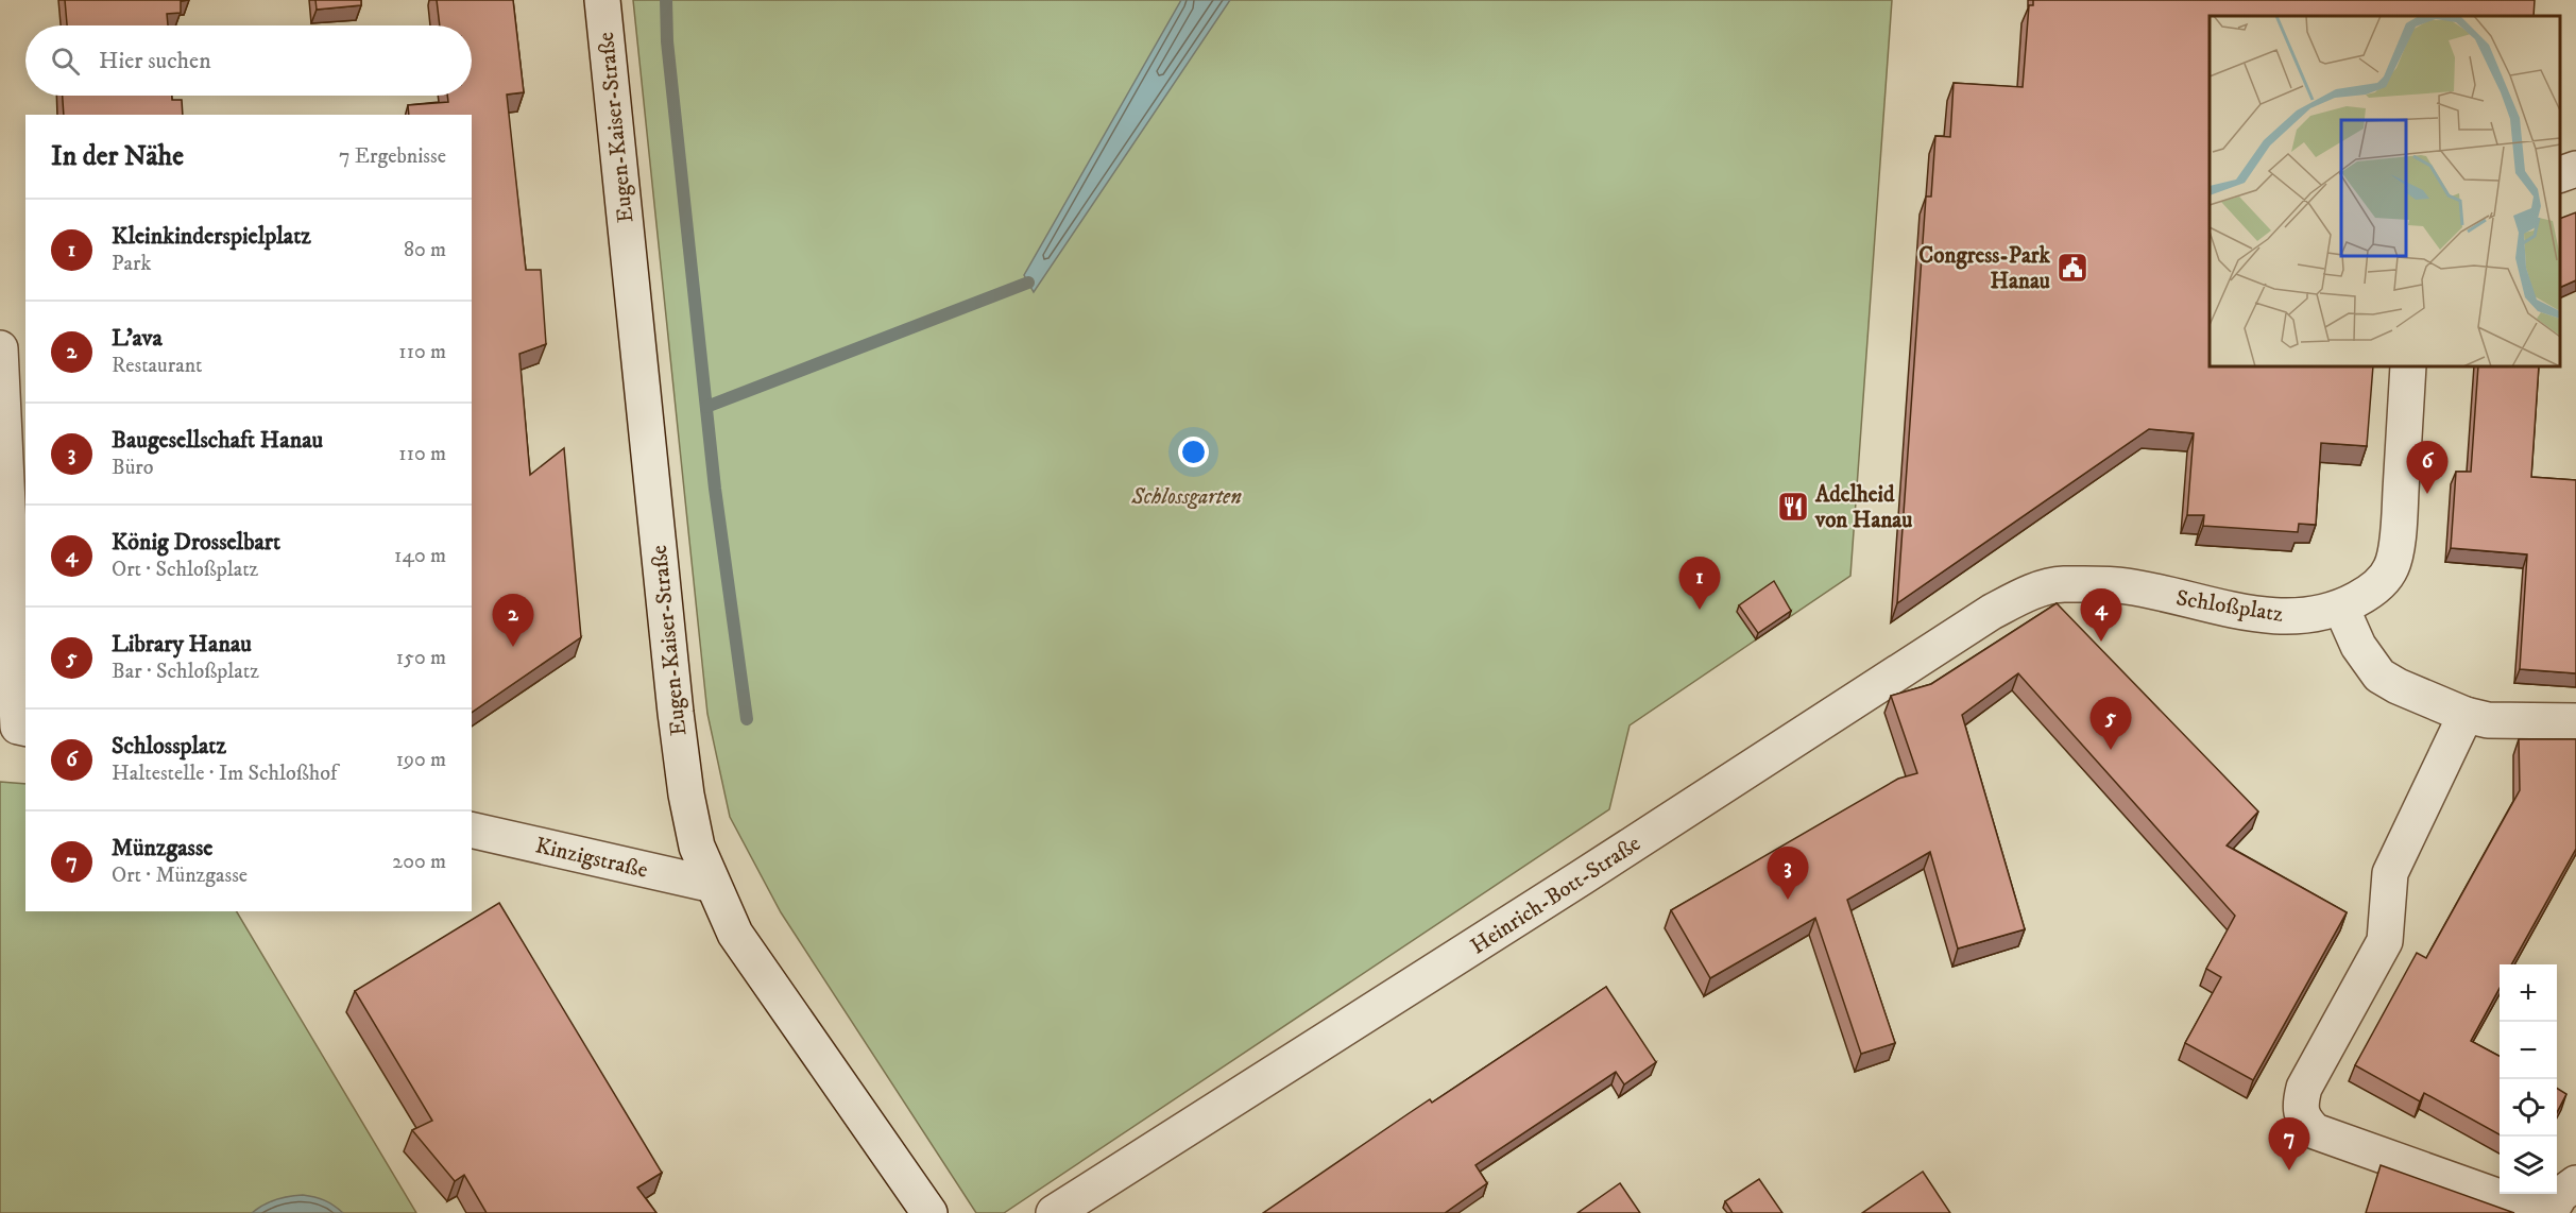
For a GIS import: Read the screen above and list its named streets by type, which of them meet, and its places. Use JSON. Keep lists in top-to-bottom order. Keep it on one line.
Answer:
{"streets":{"street":["Eugen-Kaiser-Straße","Schloßplatz","Kinzigstraße","Heinrich-Bott-Straße"]},"crossings":[["Eugen-Kaiser-Straße","Kinzigstraße"],["Schloßplatz","Heinrich-Bott-Straße"]],"parks":["Schlossgarten"],"places":{"public building":["Congress-Park Hanau"],"restaurant":["Adelheid von Hanau"]},"page":{"search":"Hier suchen","heading":["In der Nähe","7 Ergebnisse"],"list":[{"mark":"1","name":"Kleinkinderspielplatz","note":"Park","value":"80 m"},{"mark":"2","name":"L'ava","note":"Restaurant","value":"110 m"},{"mark":"3","name":"Baugesellschaft Hanau","note":"Büro","value":"110 m"},{"mark":"4","name":"König Drosselbart","note":"Ort · Schloßplatz","value":"140 m"},{"mark":"5","name":"Library Hanau","note":"Bar · Schloßplatz","value":"150 m"},{"mark":"6","name":"Schlossplatz","note":"Haltestelle · Im Schloßhof","value":"190 m"},{"mark":"7","name":"Münzgasse","note":"Ort · Münzgasse","value":"200 m"}],"pins":["6","1","4","2","5","3","7"],"map_buttons":["+","−"]}}
